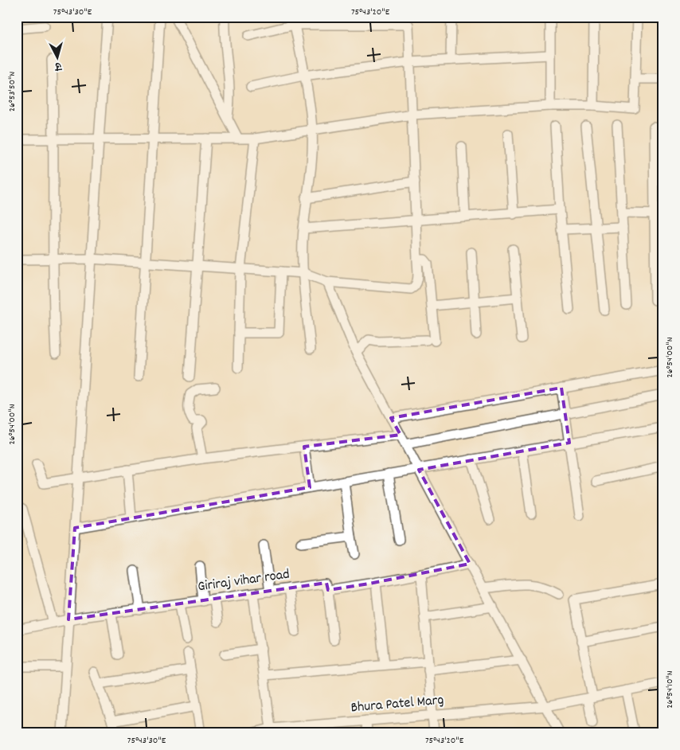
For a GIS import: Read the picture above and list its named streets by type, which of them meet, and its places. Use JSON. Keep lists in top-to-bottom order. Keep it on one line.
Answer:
{"streets":{"street":["Giriraj vihar road","Bhura Patel Marg"]},"north":"bottom","coordinates":["75°43'30\"E","75°43'20\"E","26°53'50\"N","26°54'00\"N","26°54'10\"N"]}
